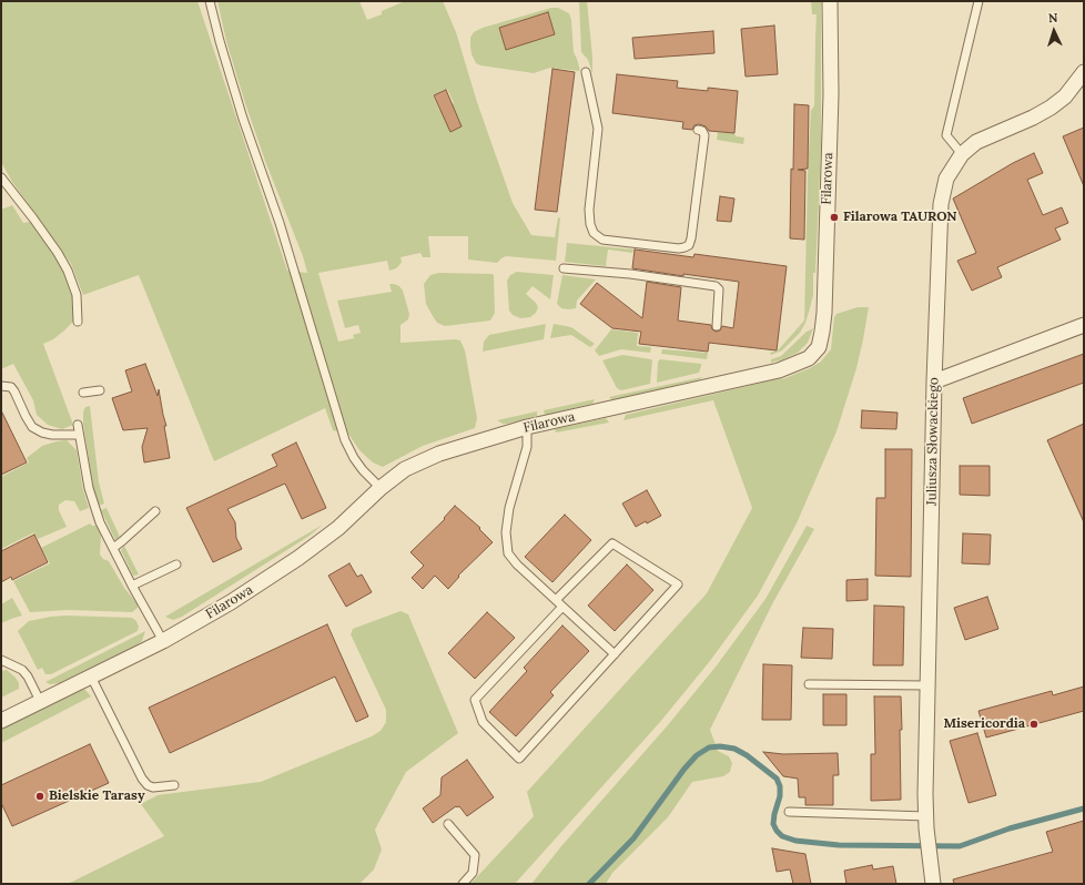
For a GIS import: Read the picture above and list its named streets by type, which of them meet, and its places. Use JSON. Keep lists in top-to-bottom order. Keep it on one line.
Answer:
{"streets":{"street":["Filarowa","Juliusza Słowackiego"]},"places":["Filarowa TAURON","Misericordia","Bielskie Tarasy"],"north":"top"}
